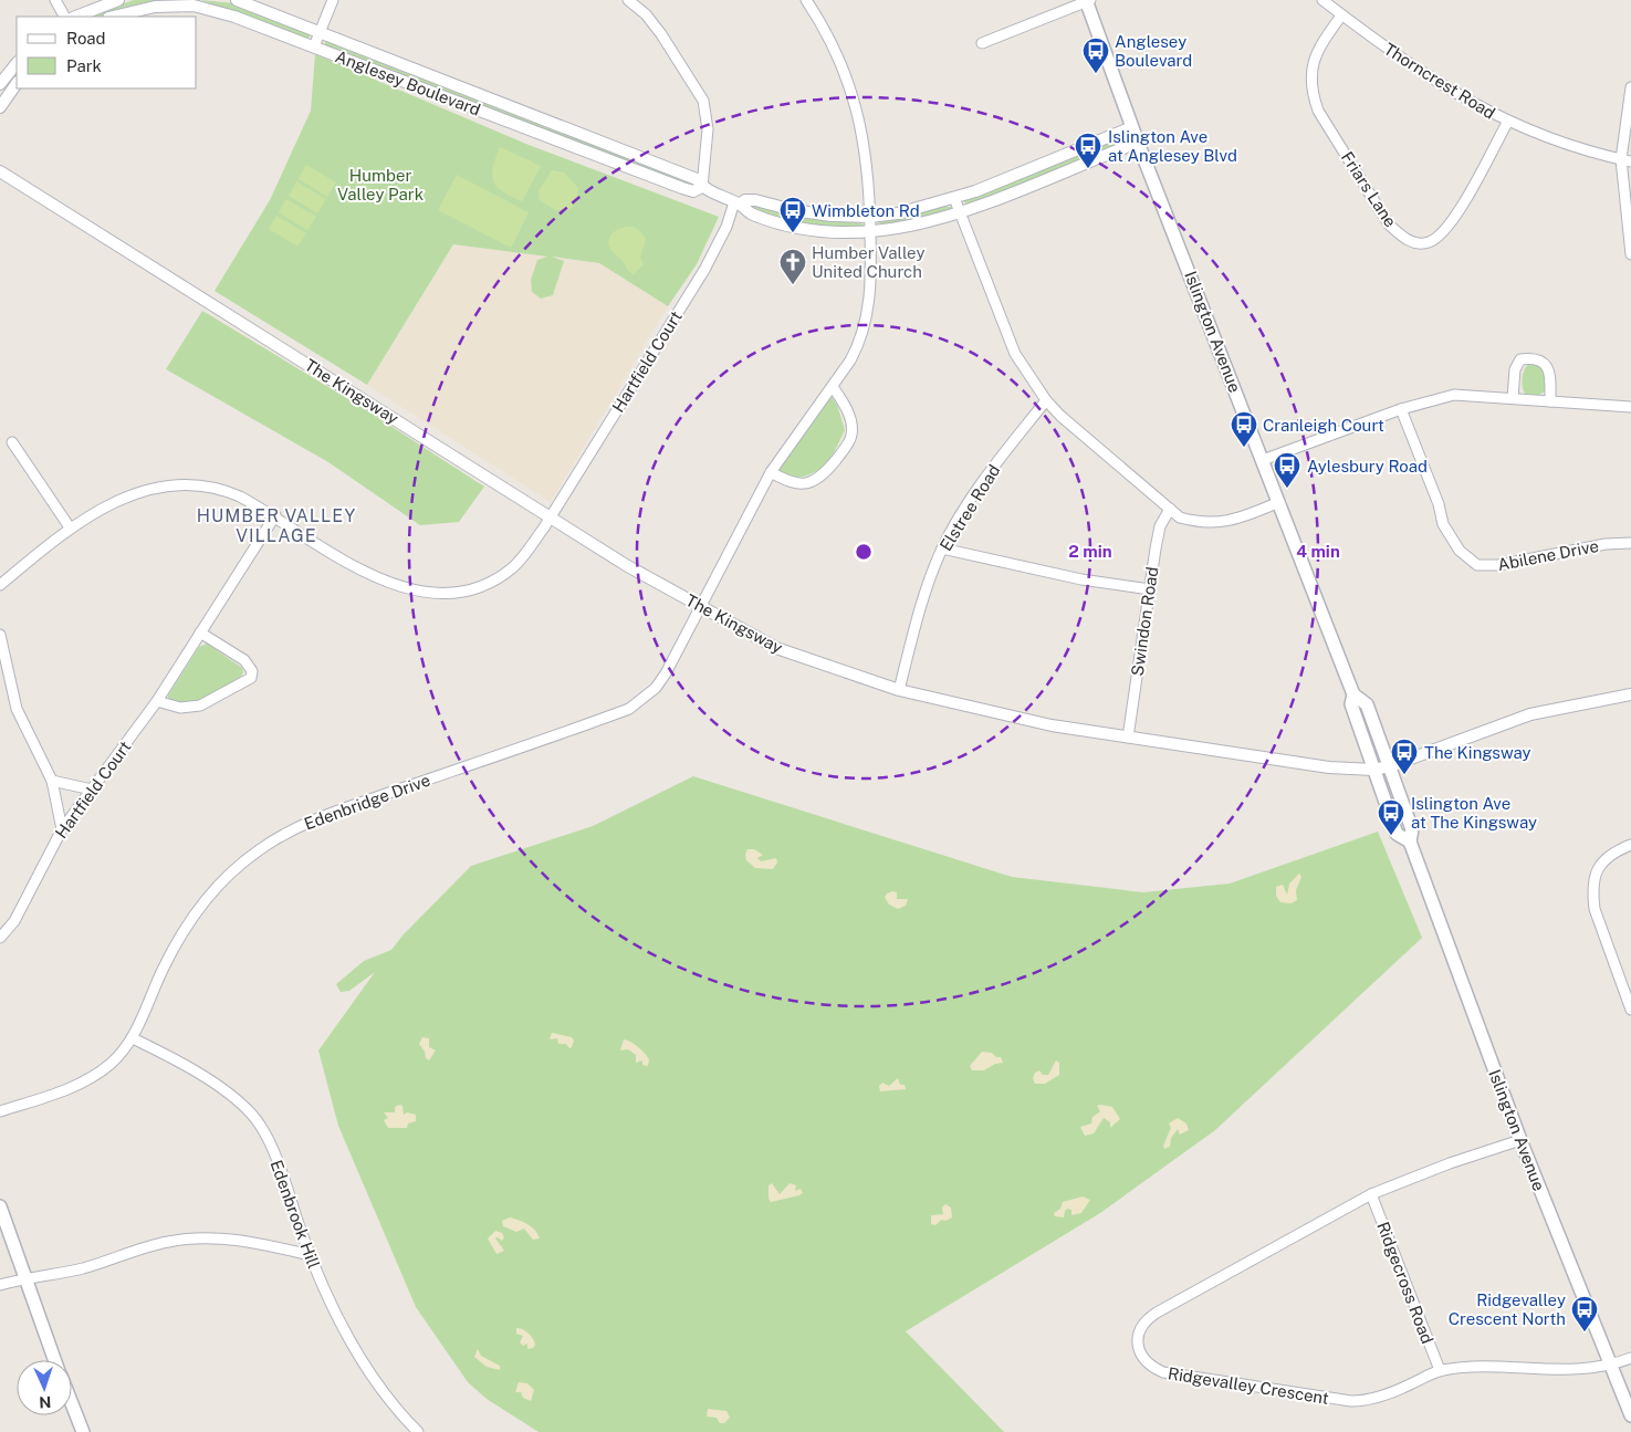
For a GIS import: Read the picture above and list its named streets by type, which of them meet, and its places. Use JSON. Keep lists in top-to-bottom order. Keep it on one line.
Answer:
{"streets":{"main road":["Islington Avenue"],"street":["Thorncrest Road","Anglesey Boulevard","Friars Lane","Hartfield Court","The Kingsway","Elstree Road","Abilene Drive","Swindon Road","Edenbridge Drive","Edenbrook Hill","Ridgecross Road","Ridgevalley Crescent"]},"crossings":[["Thorncrest Road","Friars Lane"],["Anglesey Boulevard","Islington Avenue"],["Anglesey Boulevard","Hartfield Court"],["Anglesey Boulevard","Edenbridge Drive"],["Islington Avenue","The Kingsway"],["Islington Avenue","Ridgevalley Crescent"],["Hartfield Court","The Kingsway"],["The Kingsway","Elstree Road"],["The Kingsway","Swindon Road"],["The Kingsway","Edenbridge Drive"],["Edenbridge Drive","Edenbrook Hill"],["Ridgecross Road","Ridgevalley Crescent"]],"districts":["HUMBER VALLEY VILLAGE"],"parks":["Humber Valley Park"],"places":{"bus stop":["Anglesey Boulevard","Islington Ave at Anglesey Blvd","Wimbleton Rd","Cranleigh Court","Aylesbury Road","The Kingsway","Islington Ave at The Kingsway","Ridgevalley Crescent North"],"church":["Humber Valley United Church"]},"legend":["Road","Park"],"north":"bottom","rings":["2 min","4 min"]}
